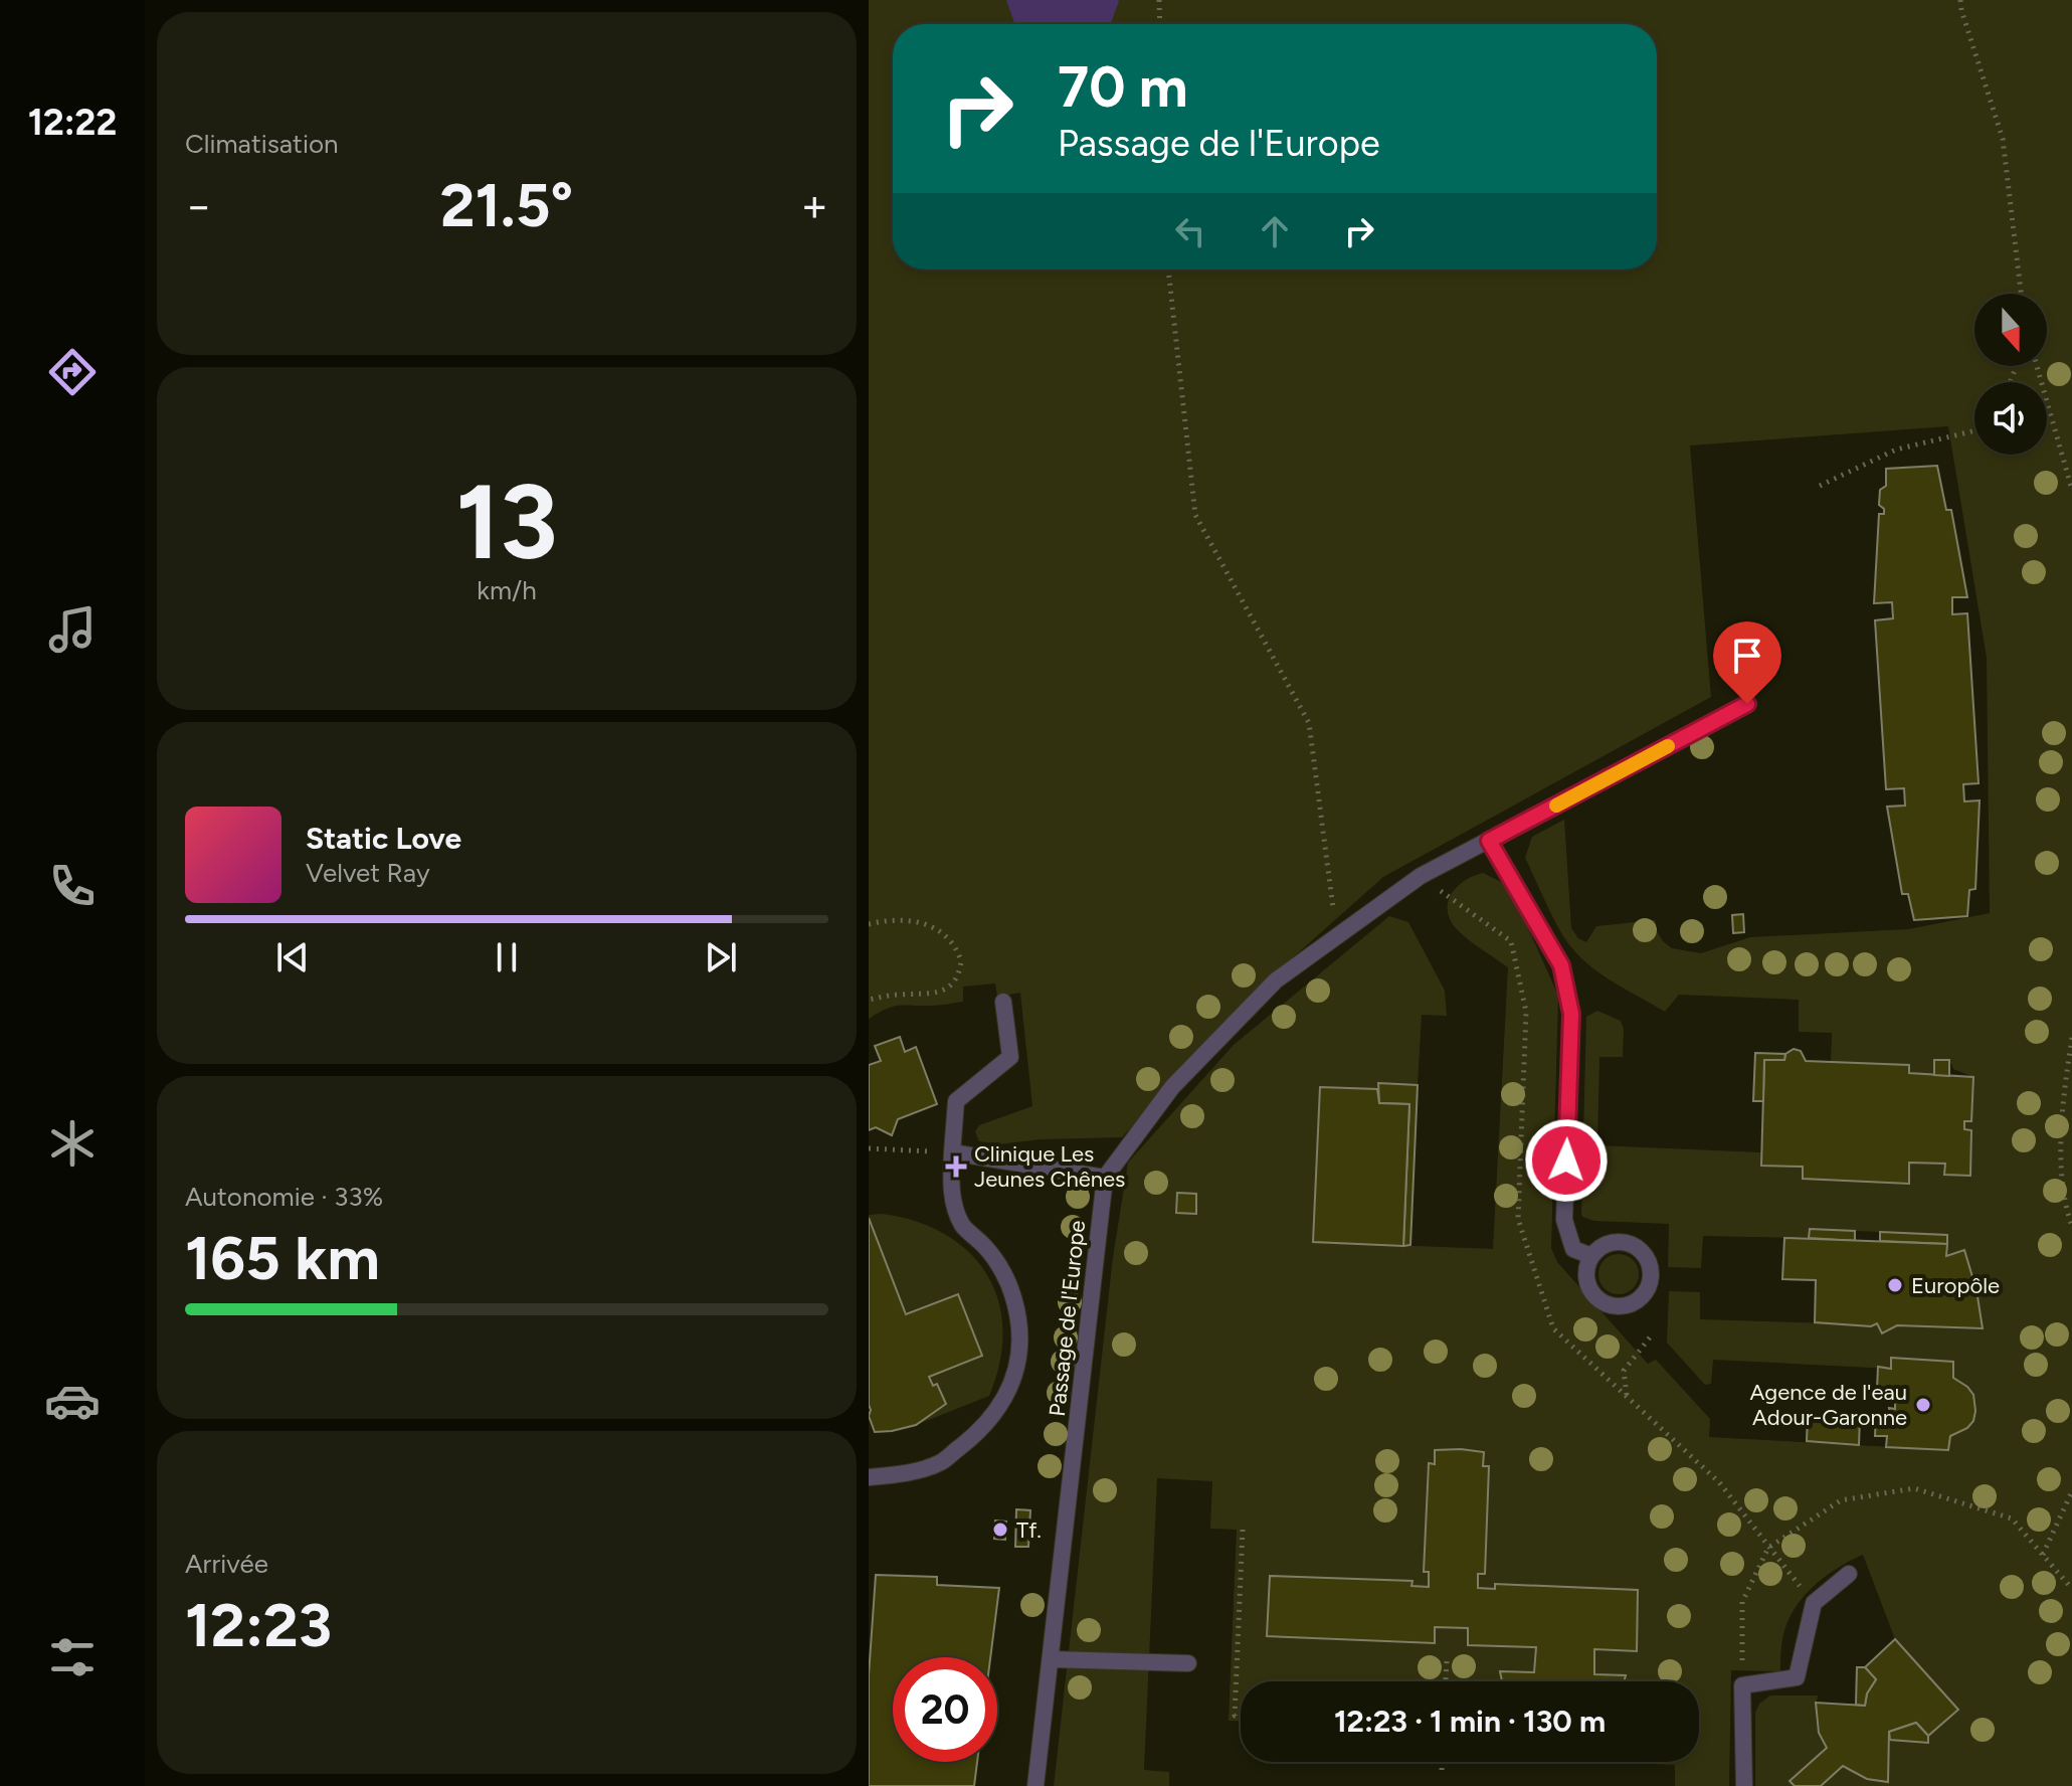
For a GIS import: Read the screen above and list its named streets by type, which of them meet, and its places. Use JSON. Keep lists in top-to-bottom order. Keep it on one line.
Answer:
{"streets":{"lane":["Passage de l'Europe"]},"places":{"health":["Clinique Les Jeunes Chênes"],"other":["Europôle","Agence de l'eau Adour-Garonne","Tf."]},"north":"bottom","page":{"tabs":"12:22","tile":["Climatisation",["13","km/h"],["Autonomie · 33%","165 km"],["Arrivée","12:23"]],"turn":["70 m","Passage de l'Europe"],"heat":["−","21.5°","+"],"song":["Static Love","Velvet Ray"],"limit":"20","trip":"12:23 · 1 min · 130 m"}}
